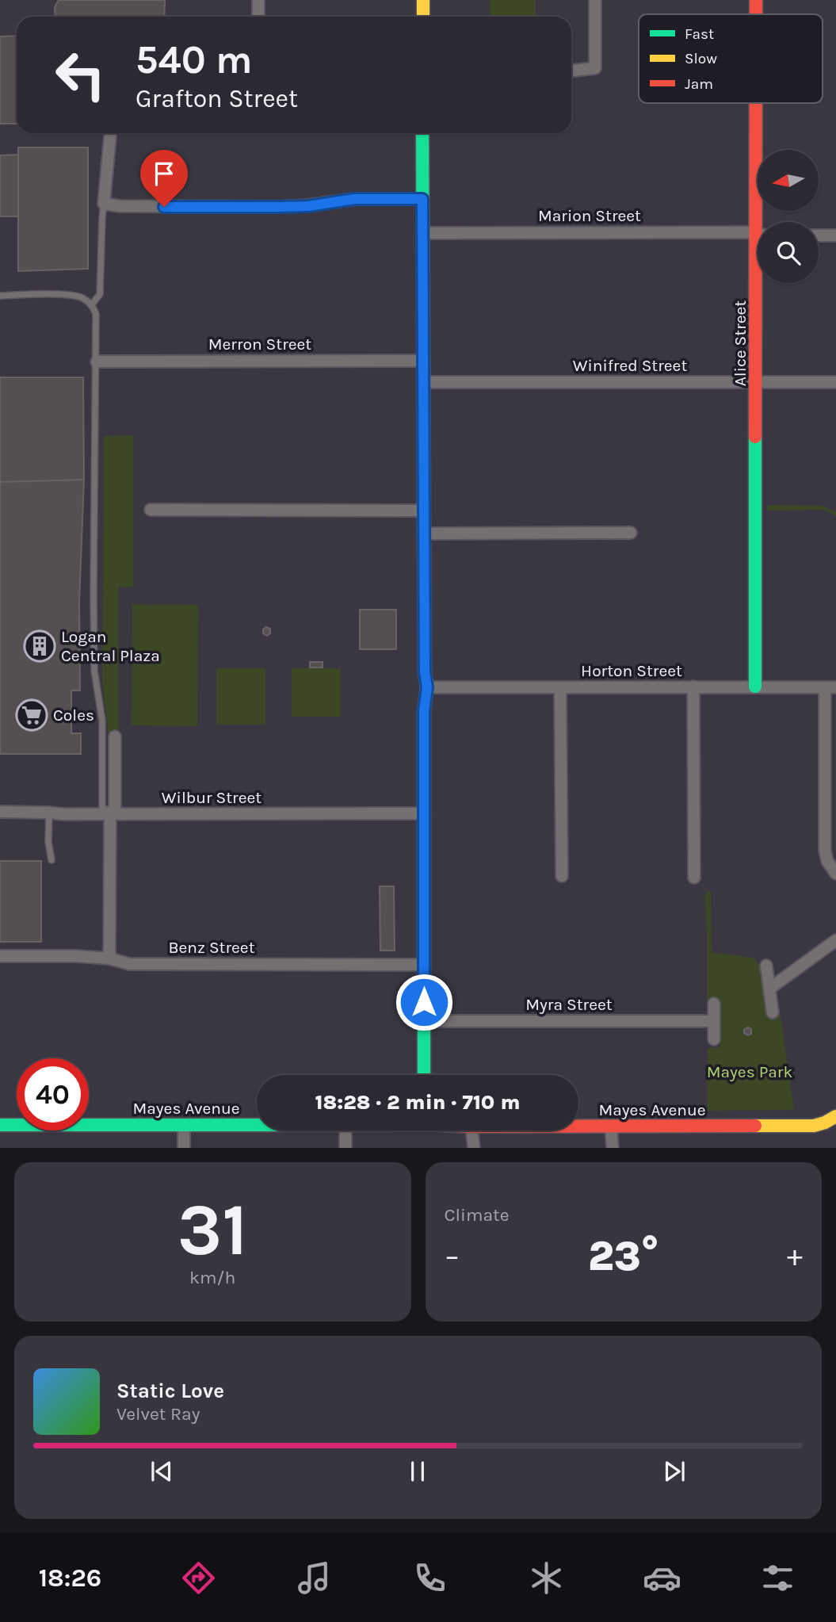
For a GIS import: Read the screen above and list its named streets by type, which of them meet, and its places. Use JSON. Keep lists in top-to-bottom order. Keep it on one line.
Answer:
{"streets":{"street":["Marion Street","Alice Street","Merron Street","Winifred Street","Horton Street","Wilbur Street","Benz Street","Myra Street","Mayes Avenue"]},"crossings":[["Alice Street","Winifred Street"],["Alice Street","Horton Street"]],"parks":["Mayes Park"],"places":{"building":["Logan Central Plaza"],"supermarket":["Coles"]},"legend":["Fast","Slow","Jam"],"north":"left","page":{"turn":["540 m","Grafton Street"],"limit":"40","trip":"18:28 · 2 min · 710 m","tile":[["31","km/h"],"Climate"],"heat":["−","23°","+"],"song":["Static Love","Velvet Ray"],"tabs":"18:26"}}
